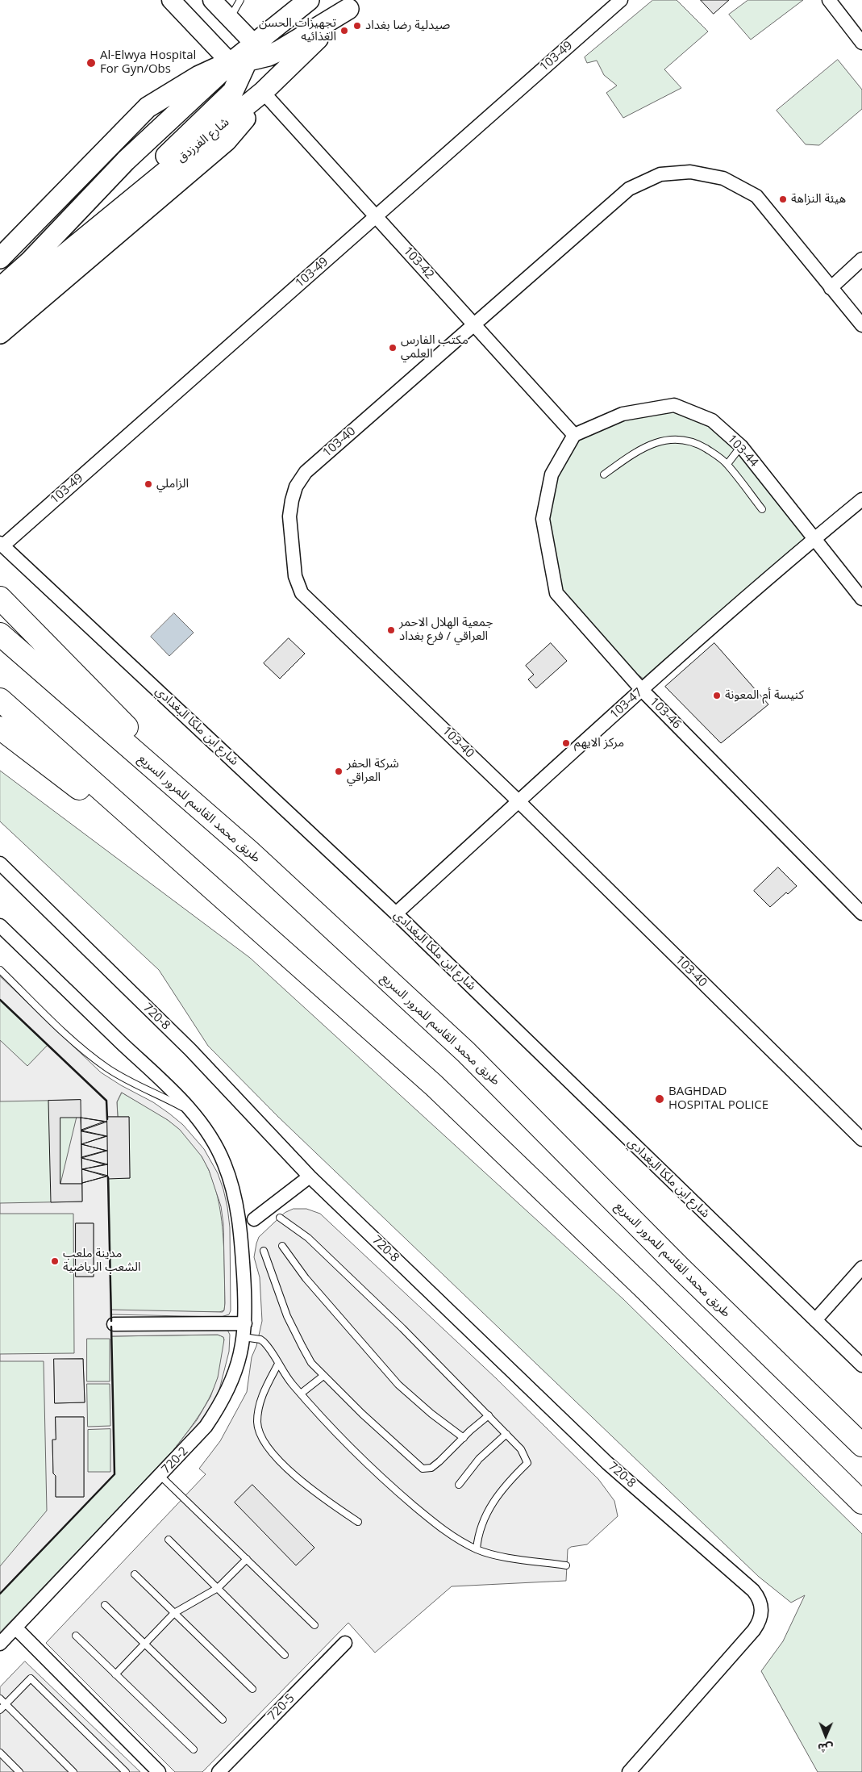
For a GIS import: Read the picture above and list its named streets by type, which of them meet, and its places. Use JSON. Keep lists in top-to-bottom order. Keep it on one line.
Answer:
{"streets":{"highway":["طريق محمد القاسم للمرور السريع"],"main road":["شارع الفرزدق"],"street":["103-49","103-42","103-40","103-44","103-47","103-46","شارع ابن ملكا البغدادي","720-8","720-2","720-5"]},"crossings":[["103-49","103-42"],["103-49","شارع ابن ملكا البغدادي"],["شارع الفرزدق","103-42"],["103-42","103-40"],["103-42","103-44"],["103-42","103-46"],["103-40","103-47"],["103-44","103-47"],["103-44","103-46"],["103-47","103-46"],["103-47","شارع ابن ملكا البغدادي"]],"places":["صيدلية رضا بغداد","تجهيزات الحسن الغذائيه","Al-Elwya Hospital For Gyn/Obs","هيئة النزاهة","مكتب الفارس العلمي","الزاملي","جمعية الهلال الاحمر العراقي / فرع بغداد","كنيسة أم المعونة","مركز الايهم","شركة الحفر العراقي","BAGHDAD HOSPITAL POLICE","مدينة ملعب الشعب الرياضية"],"north":"bottom"}
